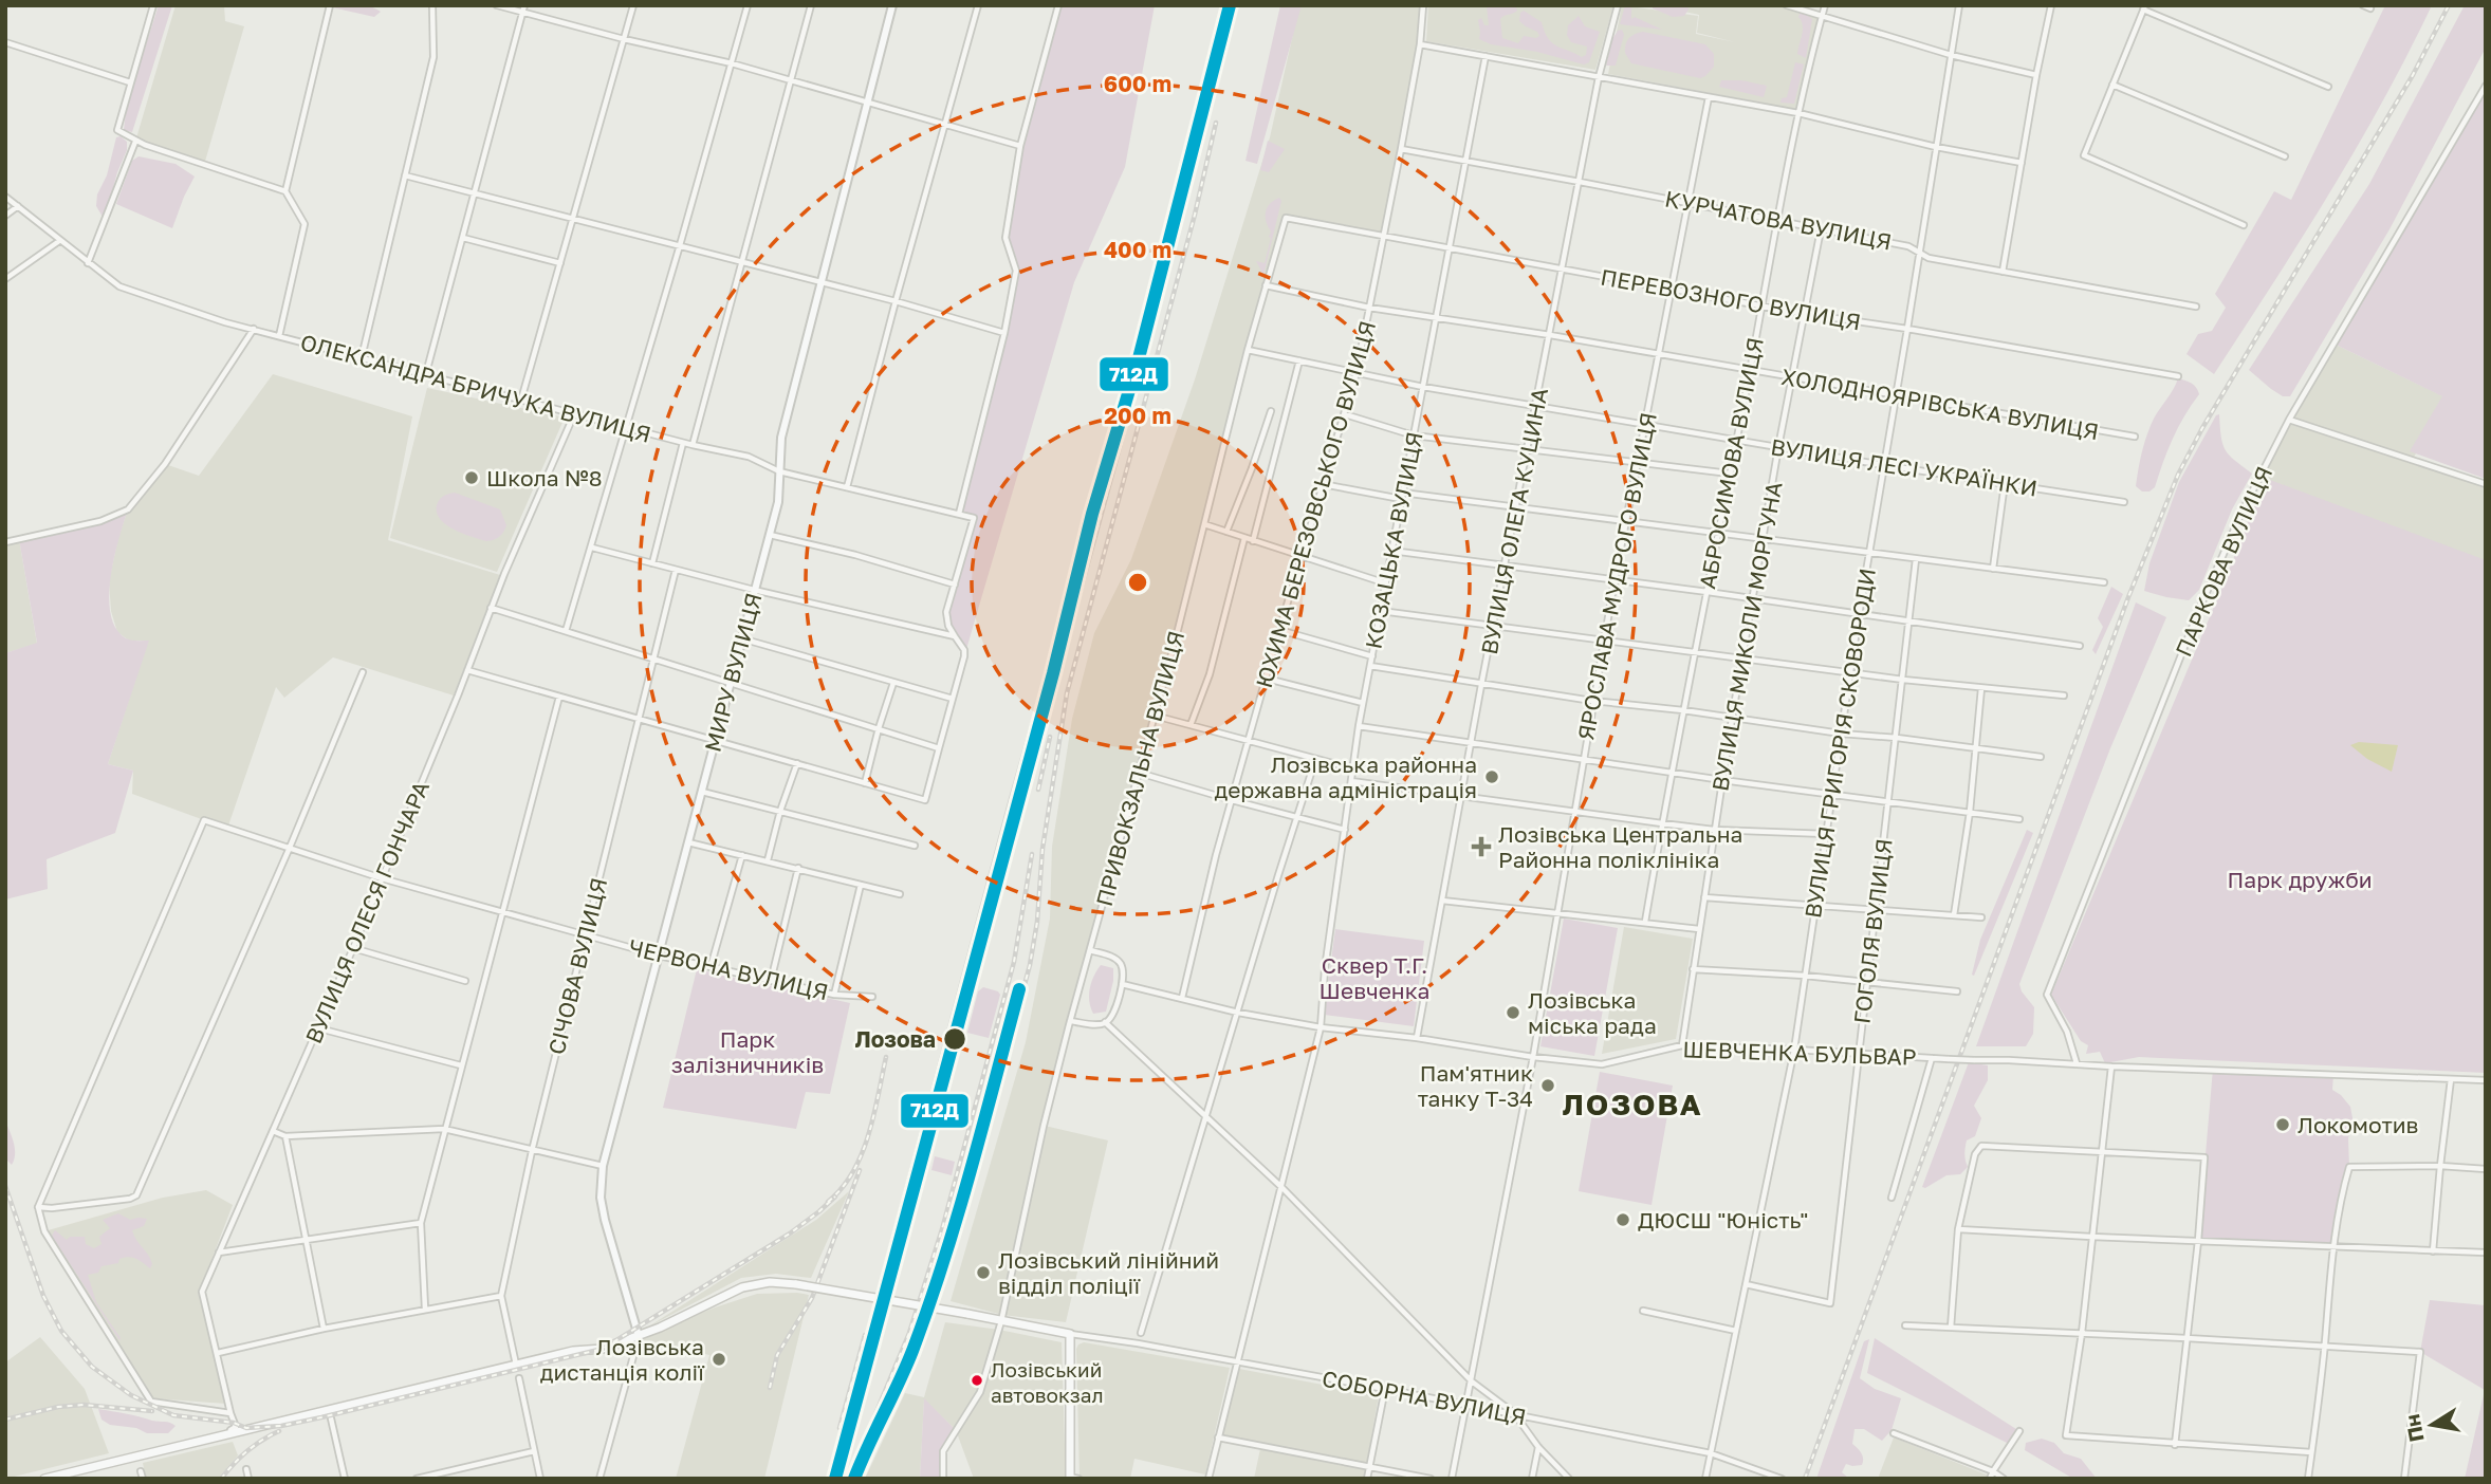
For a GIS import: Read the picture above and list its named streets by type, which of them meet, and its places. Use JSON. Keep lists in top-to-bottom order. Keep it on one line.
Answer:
{"streets":{"main road":["МИРУ ВУЛИЦЯ"],"street":["КУРЧАТОВА ВУЛИЦЯ","ПЕРЕВОЗНОГО ВУЛИЦЯ","ОЛЕКСАНДРА БРИЧУКА ВУЛИЦЯ","ХОЛОДНОЯРІВСЬКА ВУЛИЦЯ","АБРОСИМОВА ВУЛИЦЯ","ВУЛИЦЯ ЛЕСІ УКРАЇНКИ","ЮХИМА БЕРЕЗОВСЬКОГО ВУЛИЦЯ","ВУЛИЦЯ ОЛЕГА КУЦИНА","КОЗАЦЬКА ВУЛИЦЯ","ПАРКОВА ВУЛИЦЯ","ЯРОСЛАВА МУДРОГО ВУЛИЦЯ","ВУЛИЦЯ МИКОЛИ МОРГУНА","ВУЛИЦЯ ГРИГОРІЯ СКОВОРОДИ","ПРИВОКЗАЛЬНА ВУЛИЦЯ","ВУЛИЦЯ ОЛЕСЯ ГОНЧАРА","ГОГОЛЯ ВУЛИЦЯ","СІЧОВА ВУЛИЦЯ","ЧЕРВОНА ВУЛИЦЯ","ШЕВЧЕНКА БУЛЬВАР","СОБОРНА ВУЛИЦЯ"]},"crossings":[["КУРЧАТОВА ВУЛИЦЯ","АБРОСИМОВА ВУЛИЦЯ"],["КУРЧАТОВА ВУЛИЦЯ","ЮХИМА БЕРЕЗОВСЬКОГО ВУЛИЦЯ"],["КУРЧАТОВА ВУЛИЦЯ","ВУЛИЦЯ ОЛЕГА КУЦИНА"],["КУРЧАТОВА ВУЛИЦЯ","КОЗАЦЬКА ВУЛИЦЯ"],["КУРЧАТОВА ВУЛИЦЯ","ЯРОСЛАВА МУДРОГО ВУЛИЦЯ"],["КУРЧАТОВА ВУЛИЦЯ","ВУЛИЦЯ МИКОЛИ МОРГУНА"],["КУРЧАТОВА ВУЛИЦЯ","ВУЛИЦЯ ГРИГОРІЯ СКОВОРОДИ"],["ПЕРЕВОЗНОГО ВУЛИЦЯ","АБРОСИМОВА ВУЛИЦЯ"],["ПЕРЕВОЗНОГО ВУЛИЦЯ","ЮХИМА БЕРЕЗОВСЬКОГО ВУЛИЦЯ"],["ПЕРЕВОЗНОГО ВУЛИЦЯ","ВУЛИЦЯ ОЛЕГА КУЦИНА"],["ПЕРЕВОЗНОГО ВУЛИЦЯ","КОЗАЦЬКА ВУЛИЦЯ"],["ПЕРЕВОЗНОГО ВУЛИЦЯ","ЯРОСЛАВА МУДРОГО ВУЛИЦЯ"],["ПЕРЕВОЗНОГО ВУЛИЦЯ","ВУЛИЦЯ МИКОЛИ МОРГУНА"],["ПЕРЕВОЗНОГО ВУЛИЦЯ","ВУЛИЦЯ ГРИГОРІЯ СКОВОРОДИ"],["ПЕРЕВОЗНОГО ВУЛИЦЯ","ПРИВОКЗАЛЬНА ВУЛИЦЯ"],["ОЛЕКСАНДРА БРИЧУКА ВУЛИЦЯ","МИРУ ВУЛИЦЯ"],["ОЛЕКСАНДРА БРИЧУКА ВУЛИЦЯ","ВУЛИЦЯ ОЛЕСЯ ГОНЧАРА"],["ХОЛОДНОЯРІВСЬКА ВУЛИЦЯ","АБРОСИМОВА ВУЛИЦЯ"],["ХОЛОДНОЯРІВСЬКА ВУЛИЦЯ","ЮХИМА БЕРЕЗОВСЬКОГО ВУЛИЦЯ"],["ХОЛОДНОЯРІВСЬКА ВУЛИЦЯ","ВУЛИЦЯ ОЛЕГА КУЦИНА"],["ХОЛОДНОЯРІВСЬКА ВУЛИЦЯ","КОЗАЦЬКА ВУЛИЦЯ"],["ХОЛОДНОЯРІВСЬКА ВУЛИЦЯ","ЯРОСЛАВА МУДРОГО ВУЛИЦЯ"],["ХОЛОДНОЯРІВСЬКА ВУЛИЦЯ","ВУЛИЦЯ МИКОЛИ МОРГУНА"],["ХОЛОДНОЯРІВСЬКА ВУЛИЦЯ","ВУЛИЦЯ ГРИГОРІЯ СКОВОРОДИ"],["ХОЛОДНОЯРІВСЬКА ВУЛИЦЯ","ПРИВОКЗАЛЬНА ВУЛИЦЯ"],["АБРОСИМОВА ВУЛИЦЯ","ВУЛИЦЯ ЛЕСІ УКРАЇНКИ"],["ВУЛИЦЯ ЛЕСІ УКРАЇНКИ","ЮХИМА БЕРЕЗОВСЬКОГО ВУЛИЦЯ"],["ВУЛИЦЯ ЛЕСІ УКРАЇНКИ","ВУЛИЦЯ ОЛЕГА КУЦИНА"],["ВУЛИЦЯ ЛЕСІ УКРАЇНКИ","КОЗАЦЬКА ВУЛИЦЯ"],["ВУЛИЦЯ ЛЕСІ УКРАЇНКИ","ЯРОСЛАВА МУДРОГО ВУЛИЦЯ"],["ВУЛИЦЯ ЛЕСІ УКРАЇНКИ","ВУЛИЦЯ МИКОЛИ МОРГУНА"],["ВУЛИЦЯ ЛЕСІ УКРАЇНКИ","ВУЛИЦЯ ГРИГОРІЯ СКОВОРОДИ"],["ВУЛИЦЯ ЛЕСІ УКРАЇНКИ","ПРИВОКЗАЛЬНА ВУЛИЦЯ"],["ЮХИМА БЕРЕЗОВСЬКОГО ВУЛИЦЯ","ШЕВЧЕНКА БУЛЬВАР"],["ВУЛИЦЯ ОЛЕГА КУЦИНА","ШЕВЧЕНКА БУЛЬВАР"],["КОЗАЦЬКА ВУЛИЦЯ","ШЕВЧЕНКА БУЛЬВАР"],["КОЗАЦЬКА ВУЛИЦЯ","СОБОРНА ВУЛИЦЯ"],["ПАРКОВА ВУЛИЦЯ","ШЕВЧЕНКА БУЛЬВАР"],["ЯРОСЛАВА МУДРОГО ВУЛИЦЯ","ШЕВЧЕНКА БУЛЬВАР"],["ЯРОСЛАВА МУДРОГО ВУЛИЦЯ","СОБОРНА ВУЛИЦЯ"],["ВУЛИЦЯ МИКОЛИ МОРГУНА","ШЕВЧЕНКА БУЛЬВАР"],["МИРУ ВУЛИЦЯ","ЧЕРВОНА ВУЛИЦЯ"],["ВУЛИЦЯ ГРИГОРІЯ СКОВОРОДИ","ГОГОЛЯ ВУЛИЦЯ"],["ВУЛИЦЯ ГРИГОРІЯ СКОВОРОДИ","ШЕВЧЕНКА БУЛЬВАР"],["ВУЛИЦЯ ГРИГОРІЯ СКОВОРОДИ","СОБОРНА ВУЛИЦЯ"],["ВУЛИЦЯ ОЛЕСЯ ГОНЧАРА","ЧЕРВОНА ВУЛИЦЯ"],["ГОГОЛЯ ВУЛИЦЯ","ШЕВЧЕНКА БУЛЬВАР"],["СІЧОВА ВУЛИЦЯ","ЧЕРВОНА ВУЛИЦЯ"]],"districts":["ЛОЗОВА"],"parks":["Парк дружби","Сквер Т.Г. Шевченка","Парк залізничників"],"places":{"other":["Школа №8","Лозівська районна державна адміністрація","Лозівська міська рада","Лозова","Пам'ятник танку Т-34","Локомотив","ДЮСШ \"Юність\"","Лозівський лінійний відділ поліції","Лозівська дистанція колії","Лозівський автовокзал"],"health":["Лозівська Центральна Районна поліклініка"]},"lines":["transit line 712Д"],"north":"left","rings":["600 m","400 m","200 m"]}
